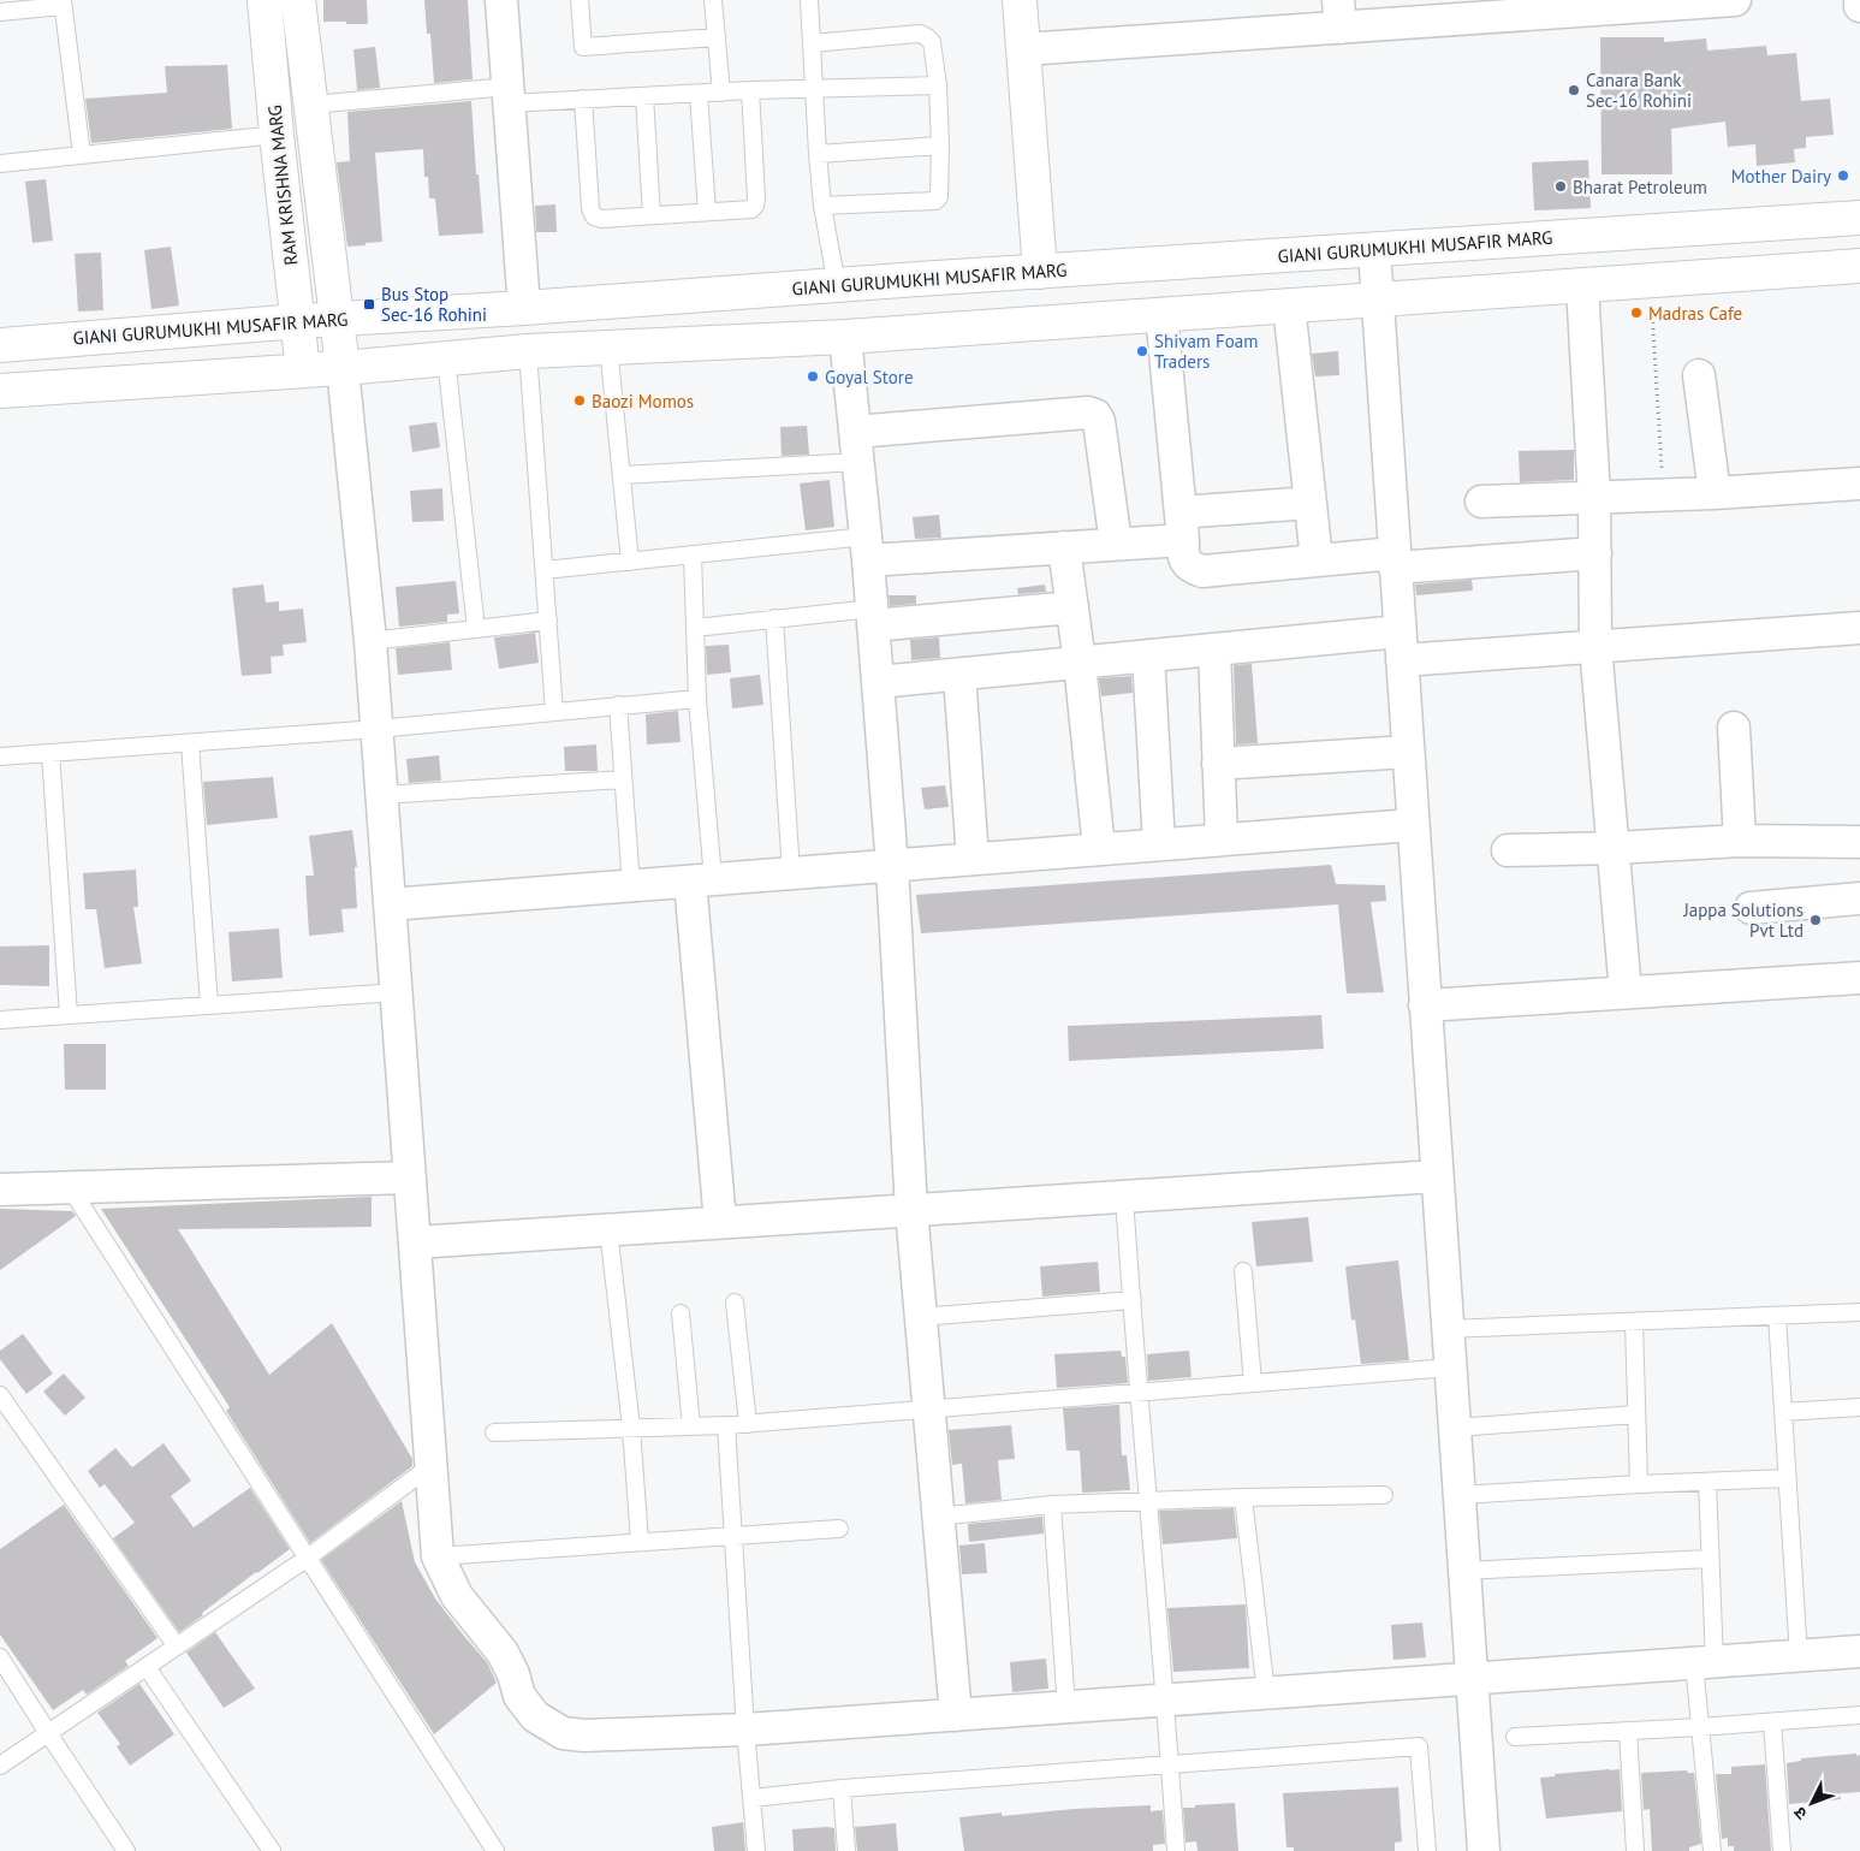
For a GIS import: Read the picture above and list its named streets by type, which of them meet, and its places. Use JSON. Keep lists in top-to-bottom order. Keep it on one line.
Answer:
{"streets":{"street":["RAM KRISHNA MARG","GIANI GURUMUKHI MUSAFIR MARG"]},"crossings":[["RAM KRISHNA MARG","GIANI GURUMUKHI MUSAFIR MARG"]],"places":{"other":["Canara Bank Sec-16 Rohini","Mother Dairy","Bharat Petroleum","Madras Cafe","Shivam Foam Traders","Goyal Store","Baozi Momos","Jappa Solutions Pvt Ltd"],"transit":["Bus Stop Sec-16 Rohini"]},"north":"bottom left"}
